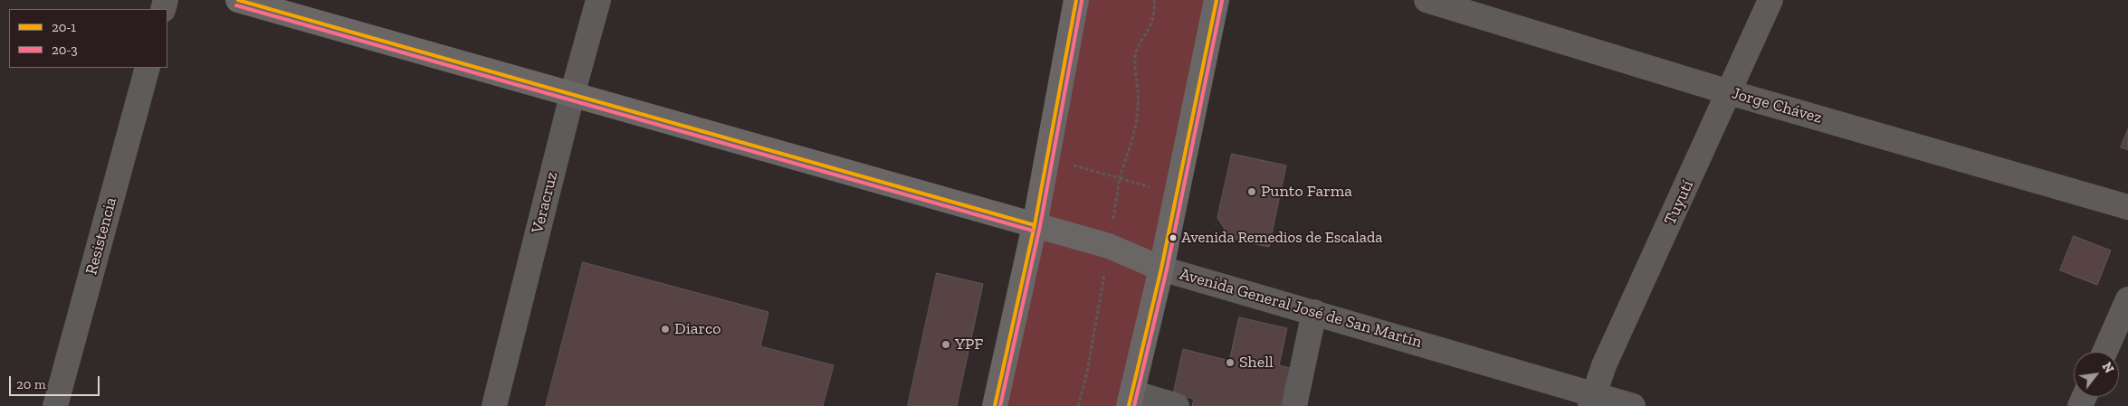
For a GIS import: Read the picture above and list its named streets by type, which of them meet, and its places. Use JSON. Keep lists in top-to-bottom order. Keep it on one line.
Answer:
{"streets":{"main road":["Avenida General José de San Martín"],"street":["Jorge Chávez","Veracruz","Tuyutí","Resistencia"]},"crossings":[["Jorge Chávez","Tuyutí"],["Veracruz","Avenida General José de San Martín"],["Tuyutí","Avenida General José de San Martín"]],"places":["Punto Farma","Avenida Remedios de Escalada","Diarco","YPF","Shell"],"lines":["transit line 20-1","transit line 20-3"],"legend":["20-1","20-3"],"scale_bar":"20 m","north":"top right"}
